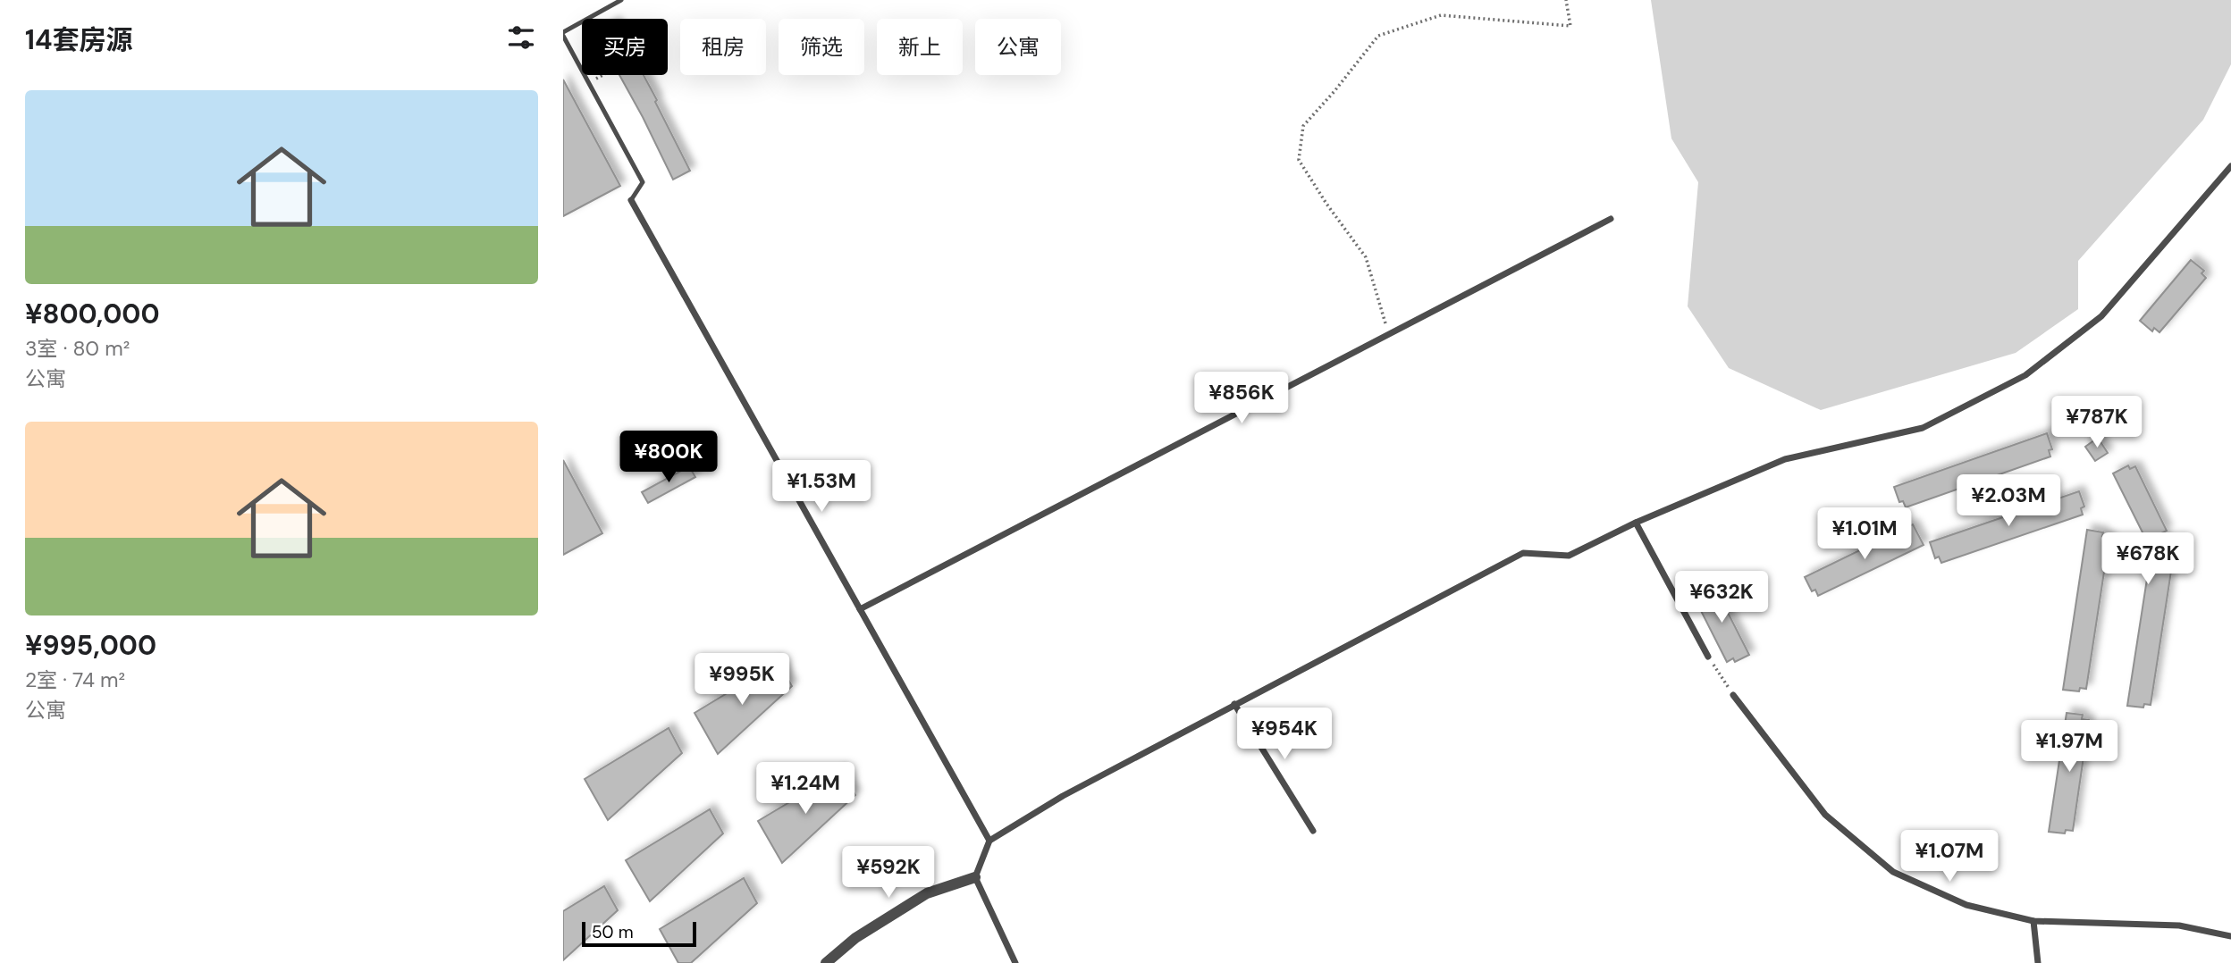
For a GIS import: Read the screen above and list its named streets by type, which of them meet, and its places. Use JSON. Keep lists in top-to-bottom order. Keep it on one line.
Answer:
{"scale_bar":"50 m","page":{"heading":"14套房源","chip":["买房","租房","筛选","新上","公寓"],"list":[{"name":"¥800,000","note":"3室 · 80 m² · 公寓"},{"name":"¥995,000","note":"2室 · 74 m² · 公寓"}],"price":["¥856K","¥787K","¥800K","¥1.53M","¥2.03M","¥1.01M","¥678K","¥632K","¥995K","¥954K","¥1.97M","¥1.24M","¥1.07M","¥592K"],"scale":"50 m"}}
